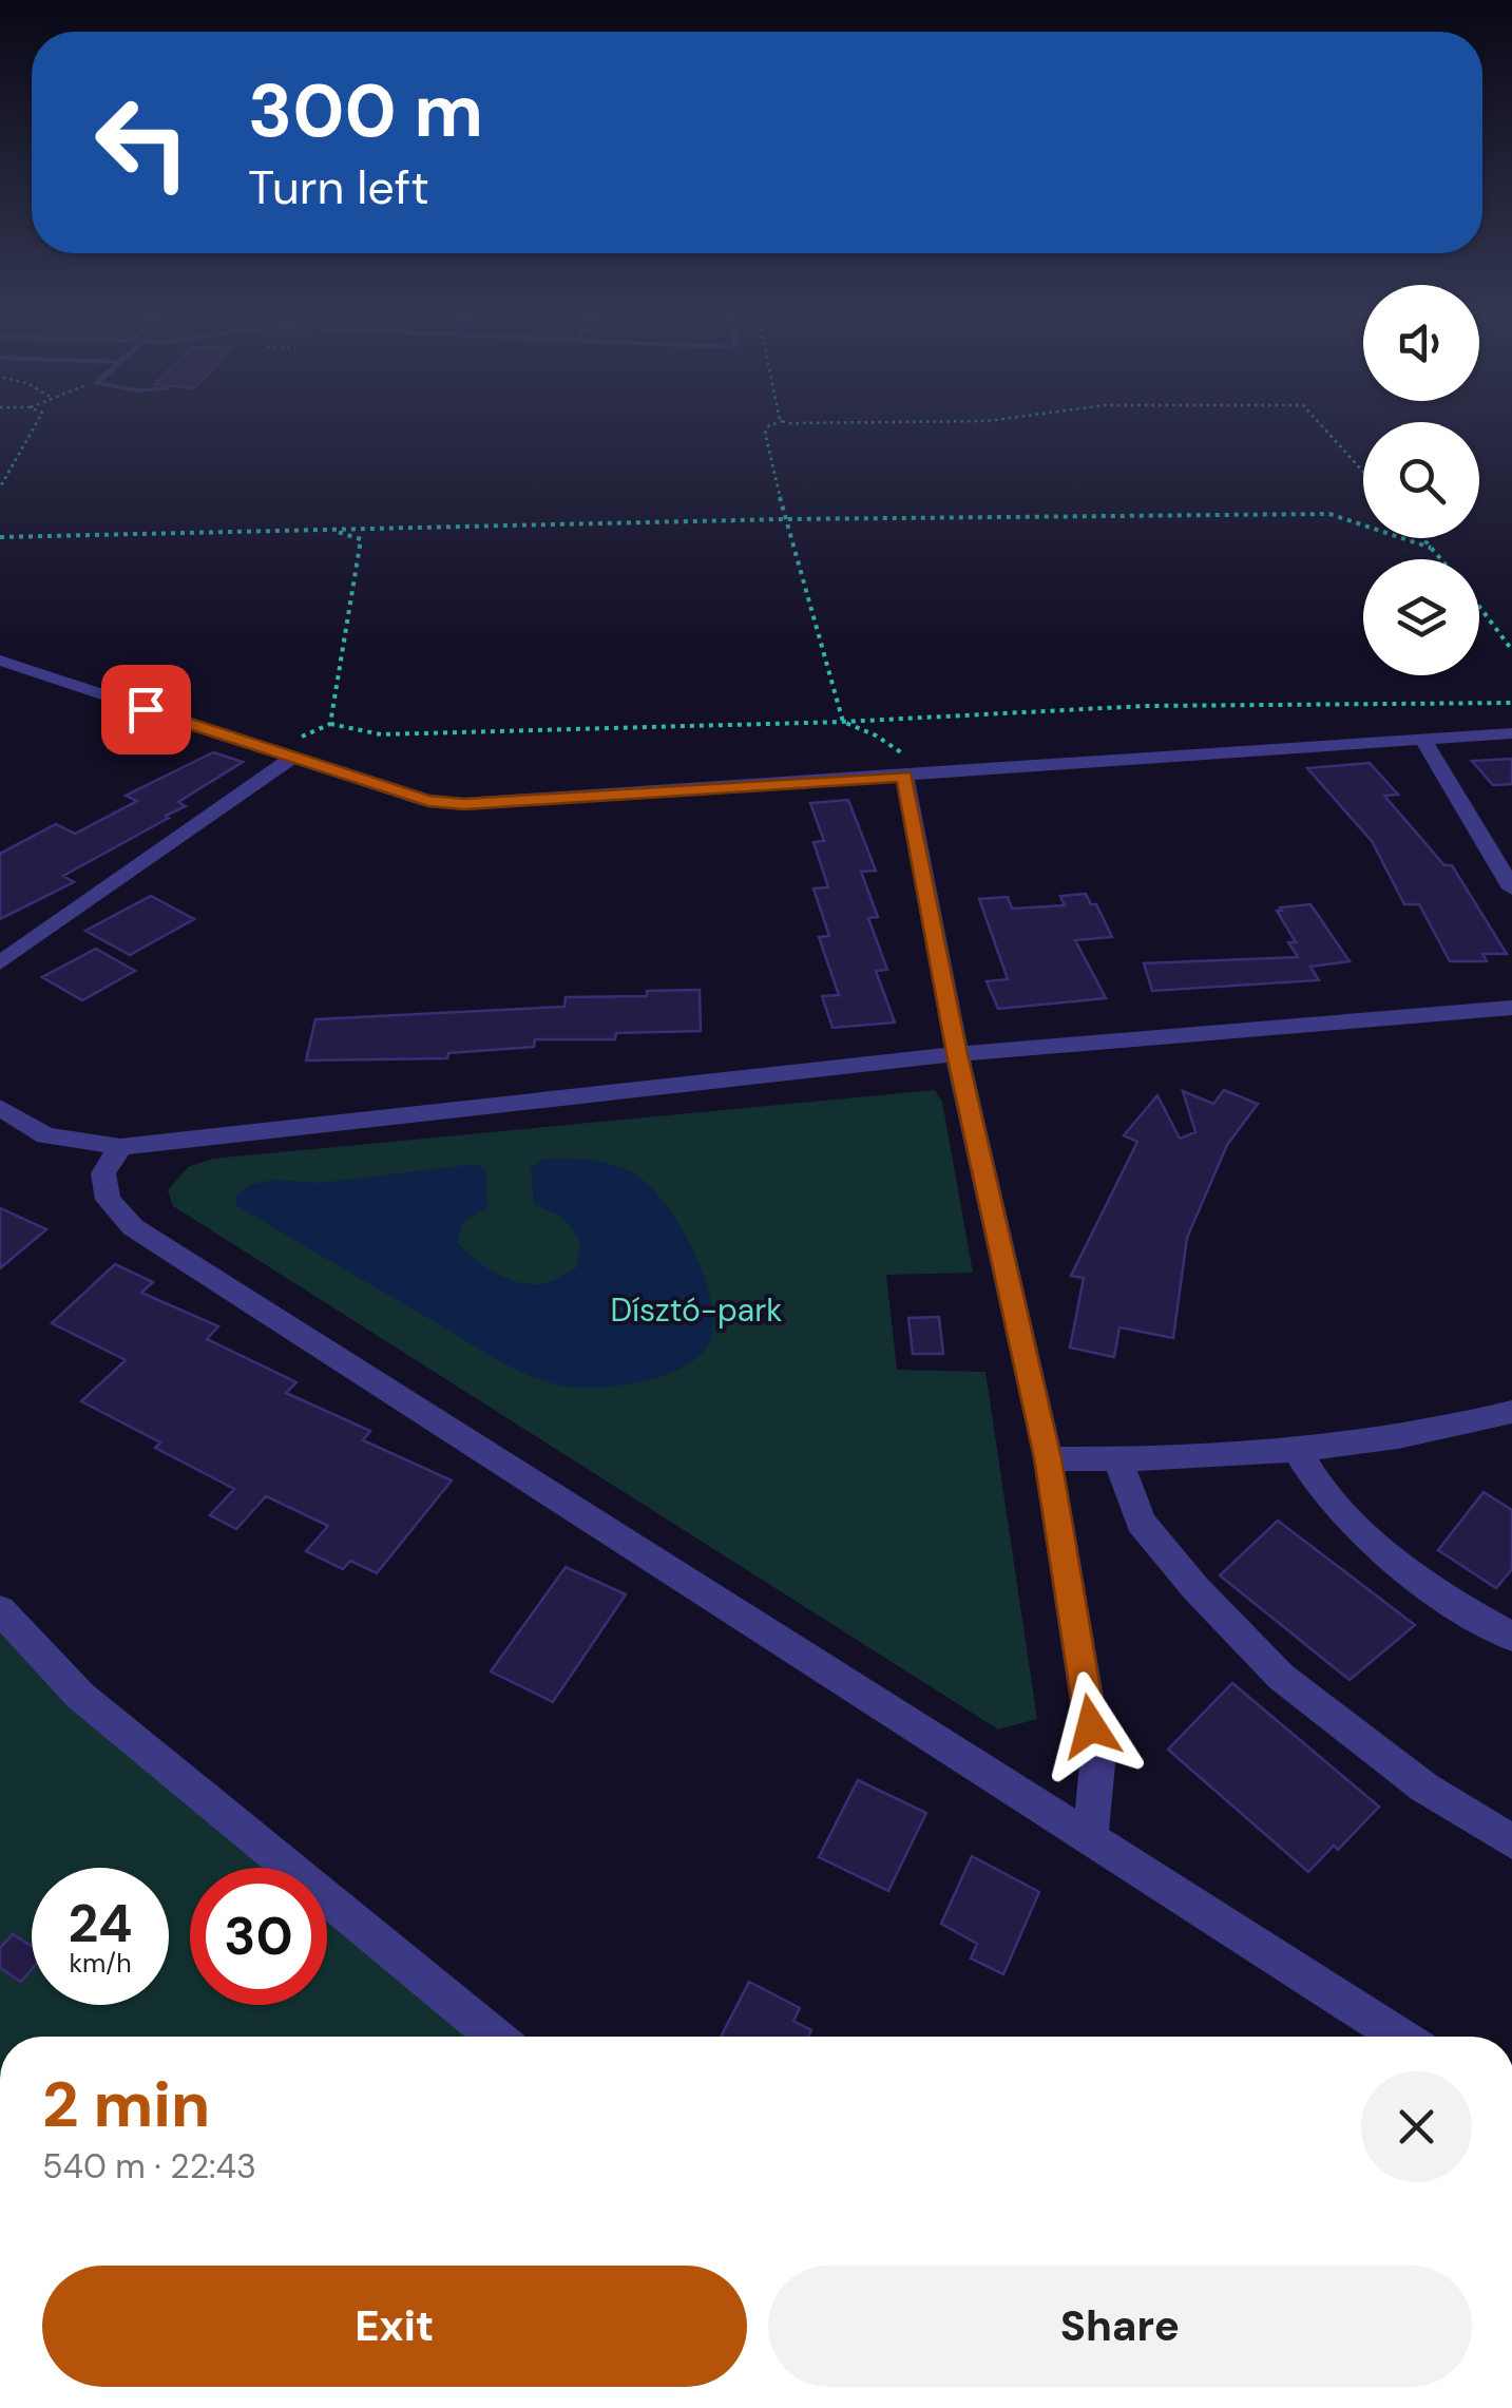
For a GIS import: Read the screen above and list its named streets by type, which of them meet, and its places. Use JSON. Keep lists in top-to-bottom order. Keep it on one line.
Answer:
{"parks":["Dísztó-park"],"page":{"turn":["300 m","Turn left"],"speed":"24 km/h","limit":"30","heading":["2 min","540 m · 22:43"],"buttons":["Exit","Share"]}}
